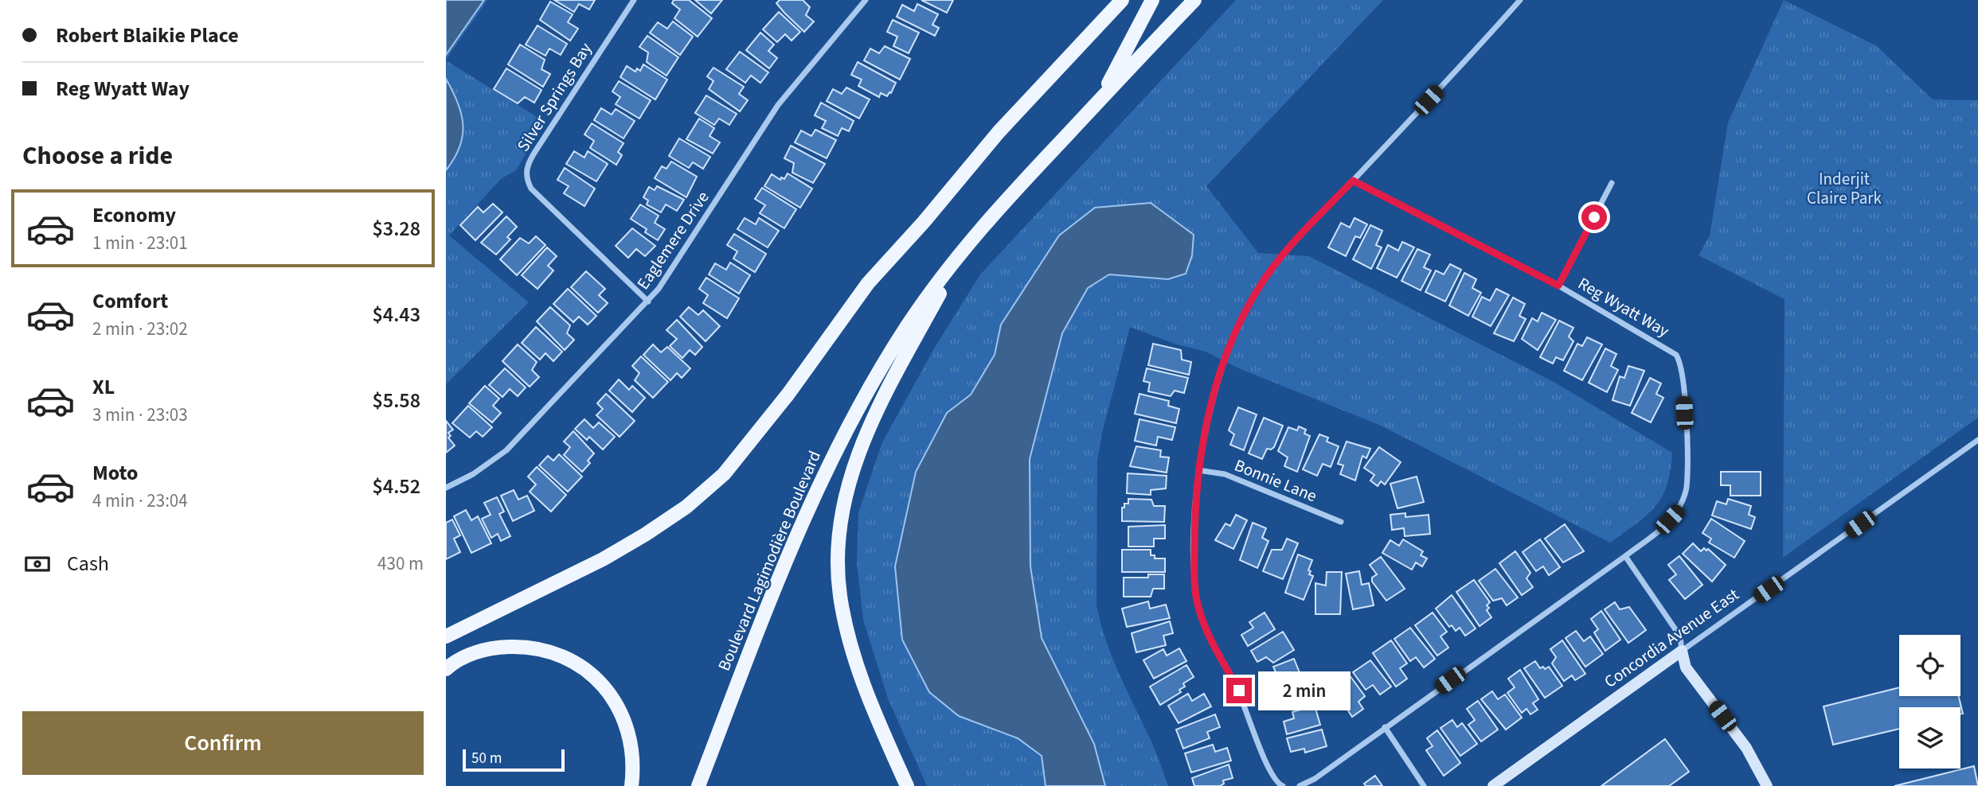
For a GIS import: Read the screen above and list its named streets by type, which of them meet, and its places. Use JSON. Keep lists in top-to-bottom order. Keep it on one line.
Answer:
{"streets":{"main road":["Boulevard Lagimodière Boulevard"],"street":["Silver Springs Bay","Eaglemere Drive","Reg Wyatt Way","Bonnie Lane","Concordia Avenue East"]},"crossings":[["Silver Springs Bay","Eaglemere Drive"]],"parks":["Inderjit Claire Park"],"scale_bar":"50 m","page":{"banner":["Robert Blaikie Place","Reg Wyatt Way"],"heading":"Choose a ride","list":[{"name":"Economy","note":"1 min · 23:01","value":"$3.28"},{"name":"Comfort","note":"2 min · 23:02","value":"$4.43"},{"name":"XL","note":"3 min · 23:03","value":"$5.58"},{"name":"Moto","note":"4 min · 23:04","value":"$4.52"}],"pay":["Cash","430 m"],"bubble":"2 min","buttons":"Confirm","scale":"50 m"}}
